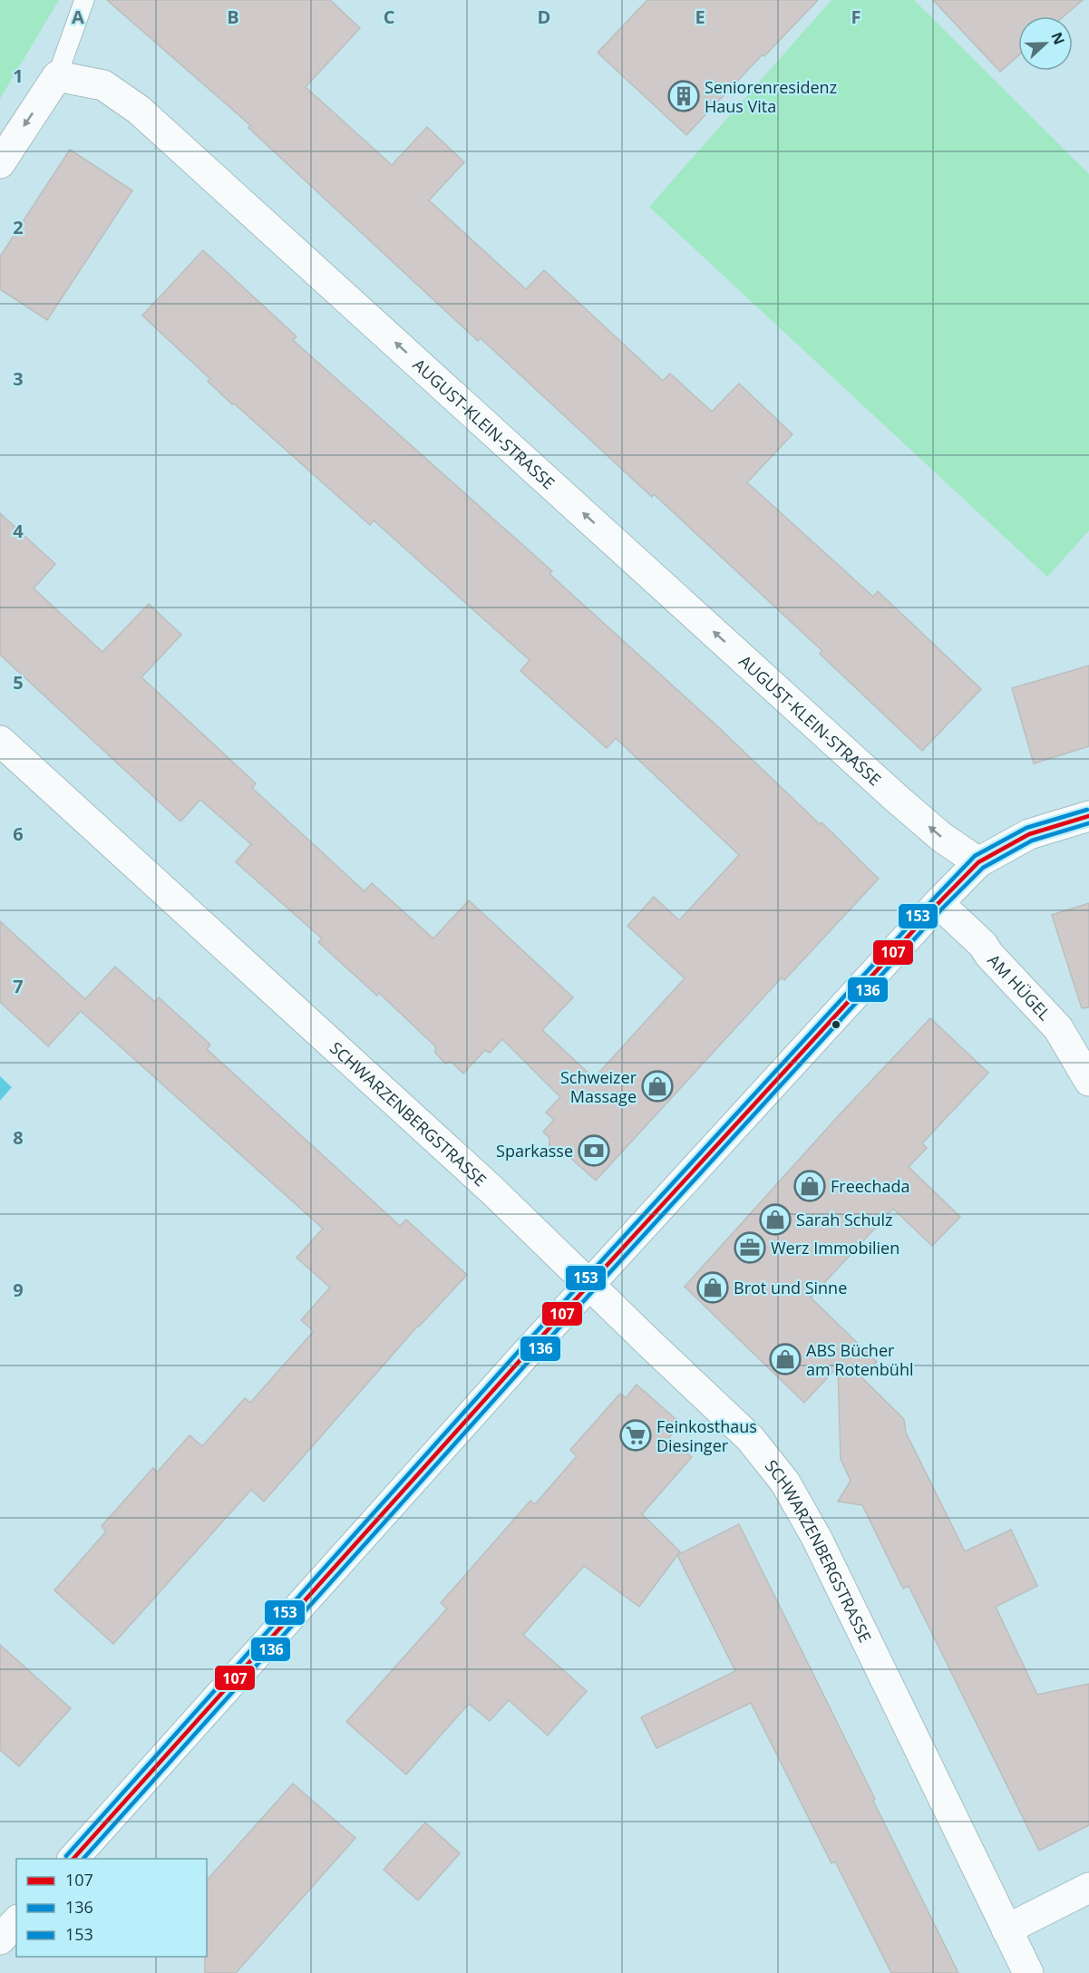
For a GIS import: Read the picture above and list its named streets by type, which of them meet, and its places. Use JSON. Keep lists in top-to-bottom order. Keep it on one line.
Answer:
{"streets":{"street":["AUGUST-KLEIN-STRASSE","AM HÜGEL","SCHWARZENBERGSTRASSE"]},"one_way":["AUGUST-KLEIN-STRASSE"],"places":{"building":["Seniorenresidenz Haus Vita"],"shop":["Schweizer Massage","Freechada","Sarah Schulz","Brot und Sinne","ABS Bücher am Rotenbühl"],"bank":["Sparkasse"],"office":["Werz Immobilien"],"supermarket":["Feinkosthaus Diesinger"]},"lines":["transit line 153","transit line 107","transit line 136"],"legend":["107","136","153"],"north":"right","grid":{"columns":["A","B","C","D","E","F"],"rows":["1","2","3","4","5","6","7","8","9"]}}
